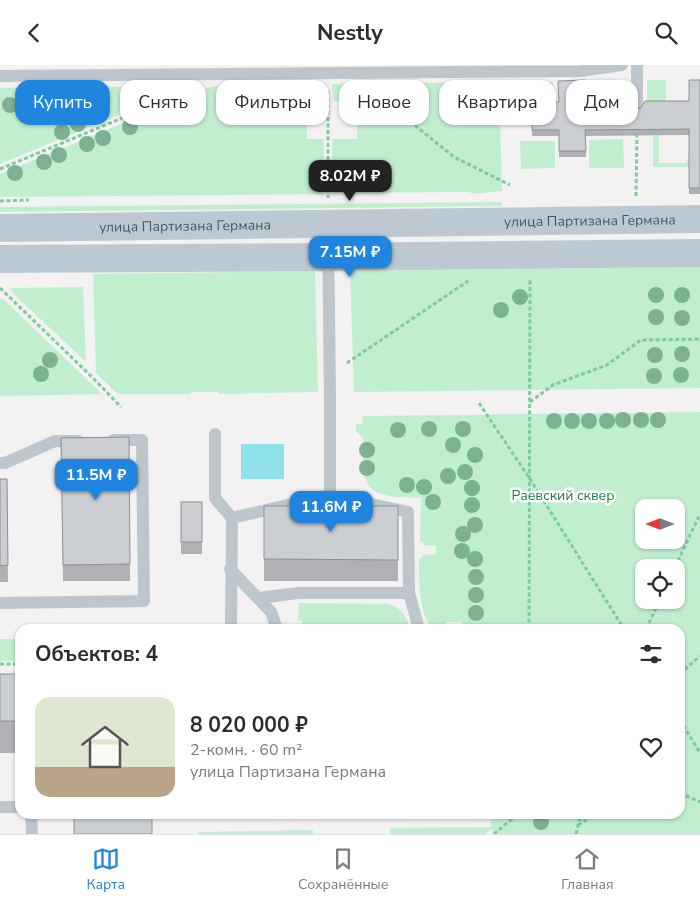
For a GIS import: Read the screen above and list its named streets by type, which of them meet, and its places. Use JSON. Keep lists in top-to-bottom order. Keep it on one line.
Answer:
{"streets":{"main road":["улица Партизана Германа"]},"parks":["Раевский сквер"],"north":"left","page":{"header":"Nestly","chip":["Купить","Снять","Фильтры","Новое","Квартира","Дом"],"price":["8.02M ₽","7.15M ₽","11.5M ₽","11.6M ₽"],"heading":"Объектов: 4","list":[{"name":"8 020 000 ₽","note":"2-комн. · 60 m² · улица Партизана Германа"}],"tabs":["Карта","Сохранённые","Главная"]}}
